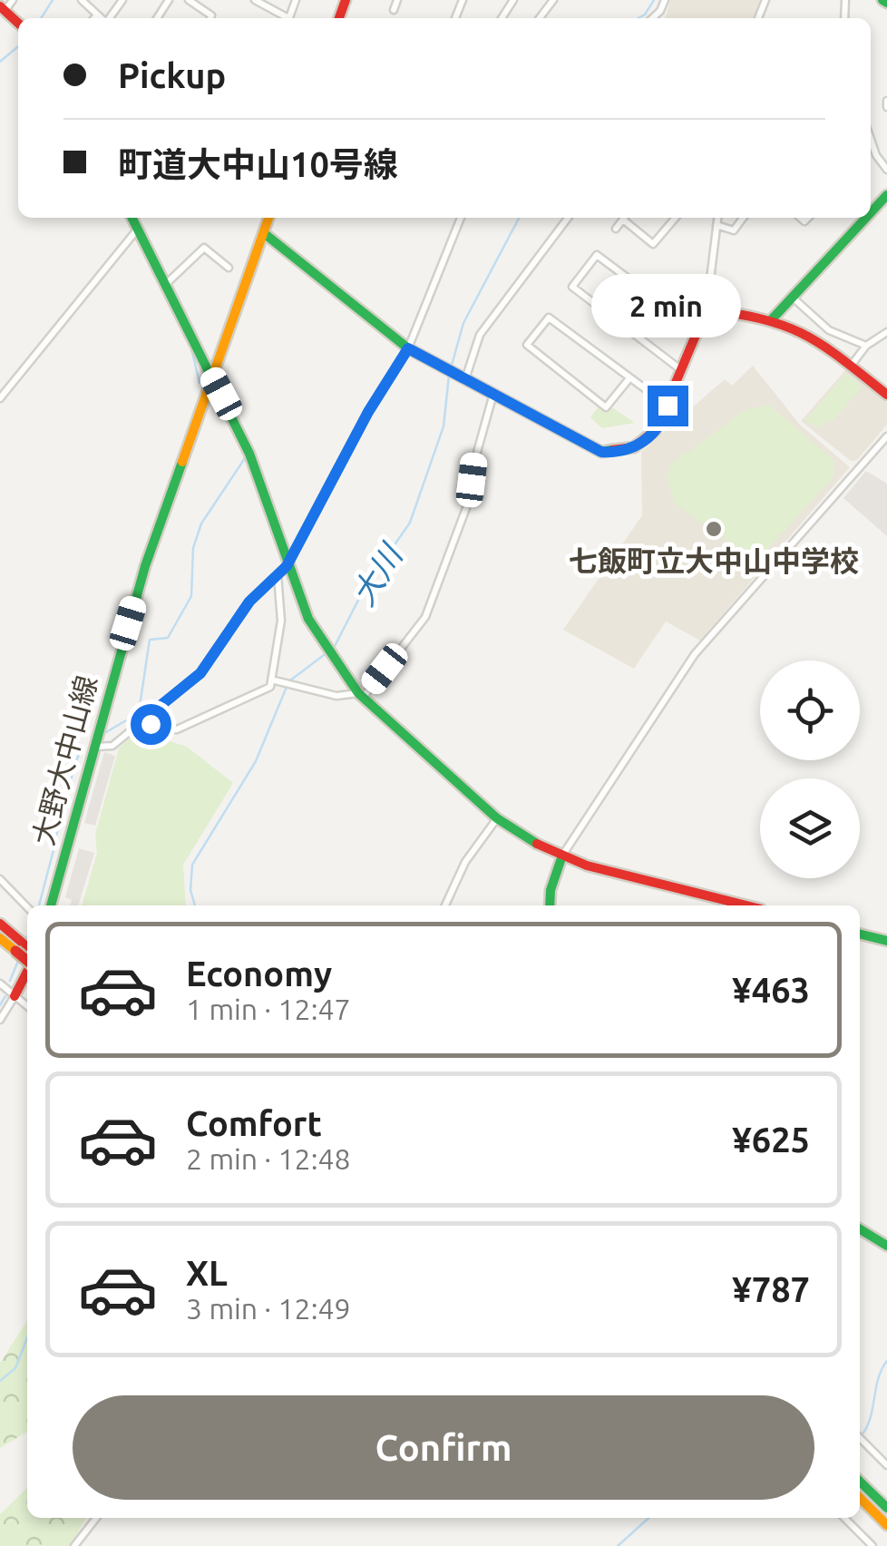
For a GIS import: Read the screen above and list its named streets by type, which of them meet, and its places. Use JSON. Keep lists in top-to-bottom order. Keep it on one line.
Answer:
{"streets":{"main road":["大野大中山線"]},"water":["大川"],"places":["七飯町立大中山中学校"],"page":{"banner":["Pickup","町道大中山10号線"],"bubble":"2 min","list":[{"name":"Economy","note":"1 min · 12:47","value":"¥463"},{"name":"Comfort","note":"2 min · 12:48","value":"¥625"},{"name":"XL","note":"3 min · 12:49","value":"¥787"}],"buttons":"Confirm"}}
